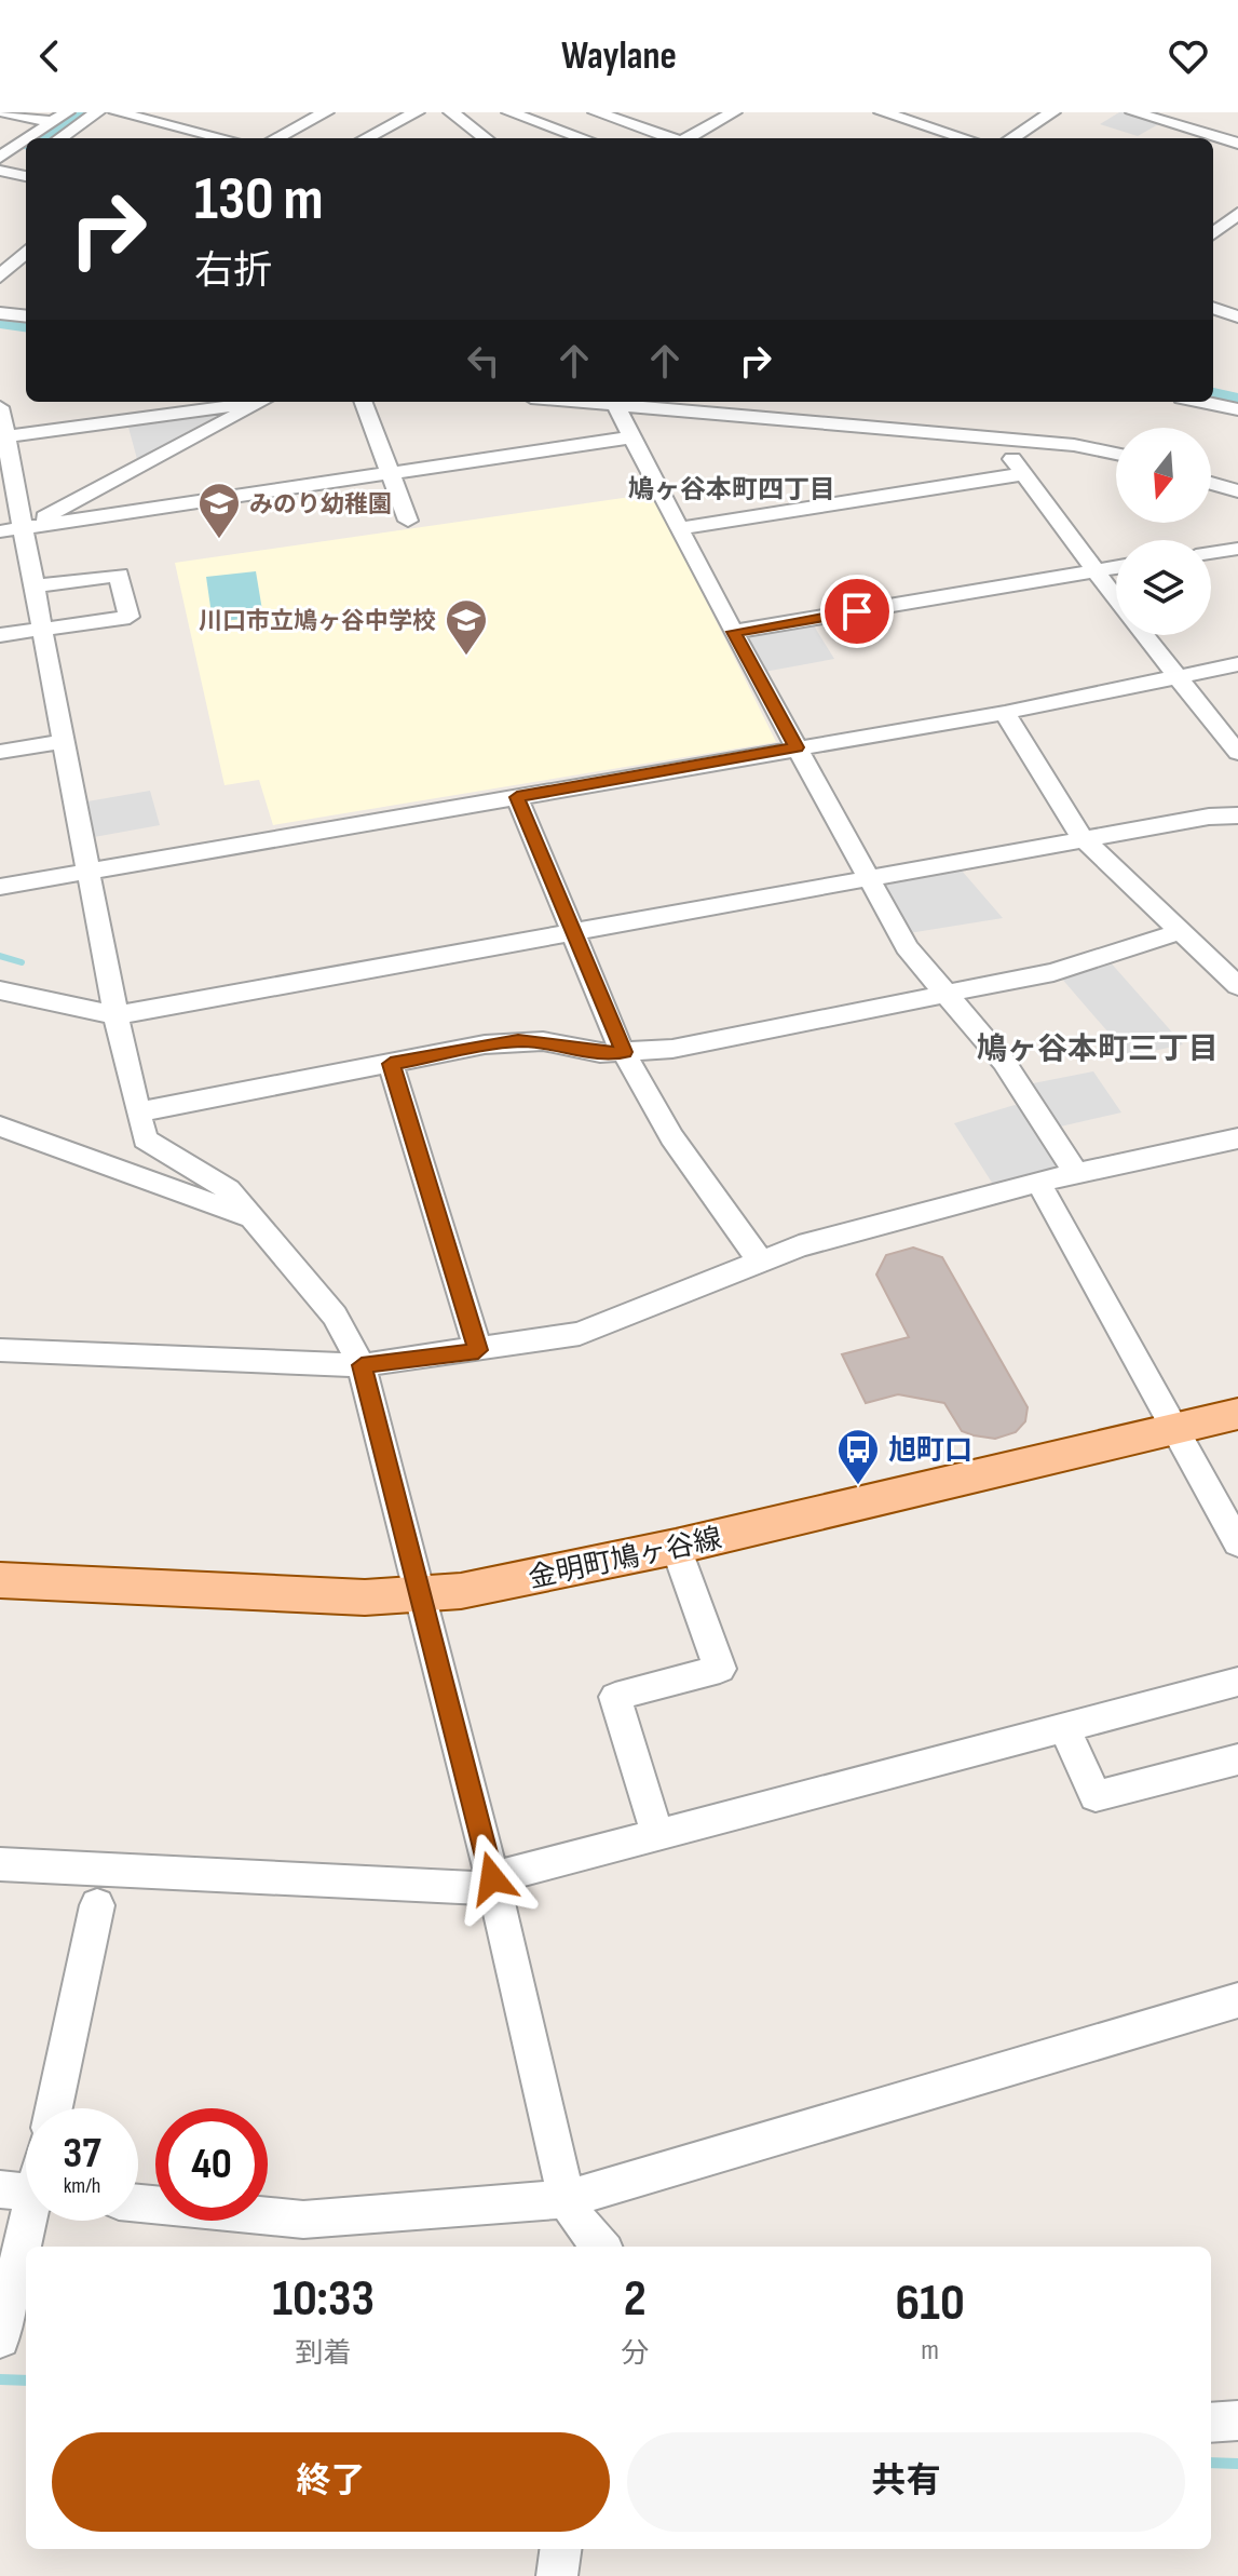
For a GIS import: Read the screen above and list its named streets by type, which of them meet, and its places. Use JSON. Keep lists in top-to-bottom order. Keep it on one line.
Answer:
{"streets":{"main road":["金明町鳩ヶ谷線"]},"districts":["鳩ヶ谷本町四丁目","鳩ヶ谷本町三丁目"],"places":{"school or university":["みのり幼稚園","川口市立鳩ヶ谷中学校"],"bus stop":["旭町口"]},"north":"bottom","page":{"header":"Waylane","turn":["130 m","右折"],"speed":"37 km/h","limit":"40","eta":["10:33","到着","2","分","610","m"],"buttons":["終了","共有"]}}
